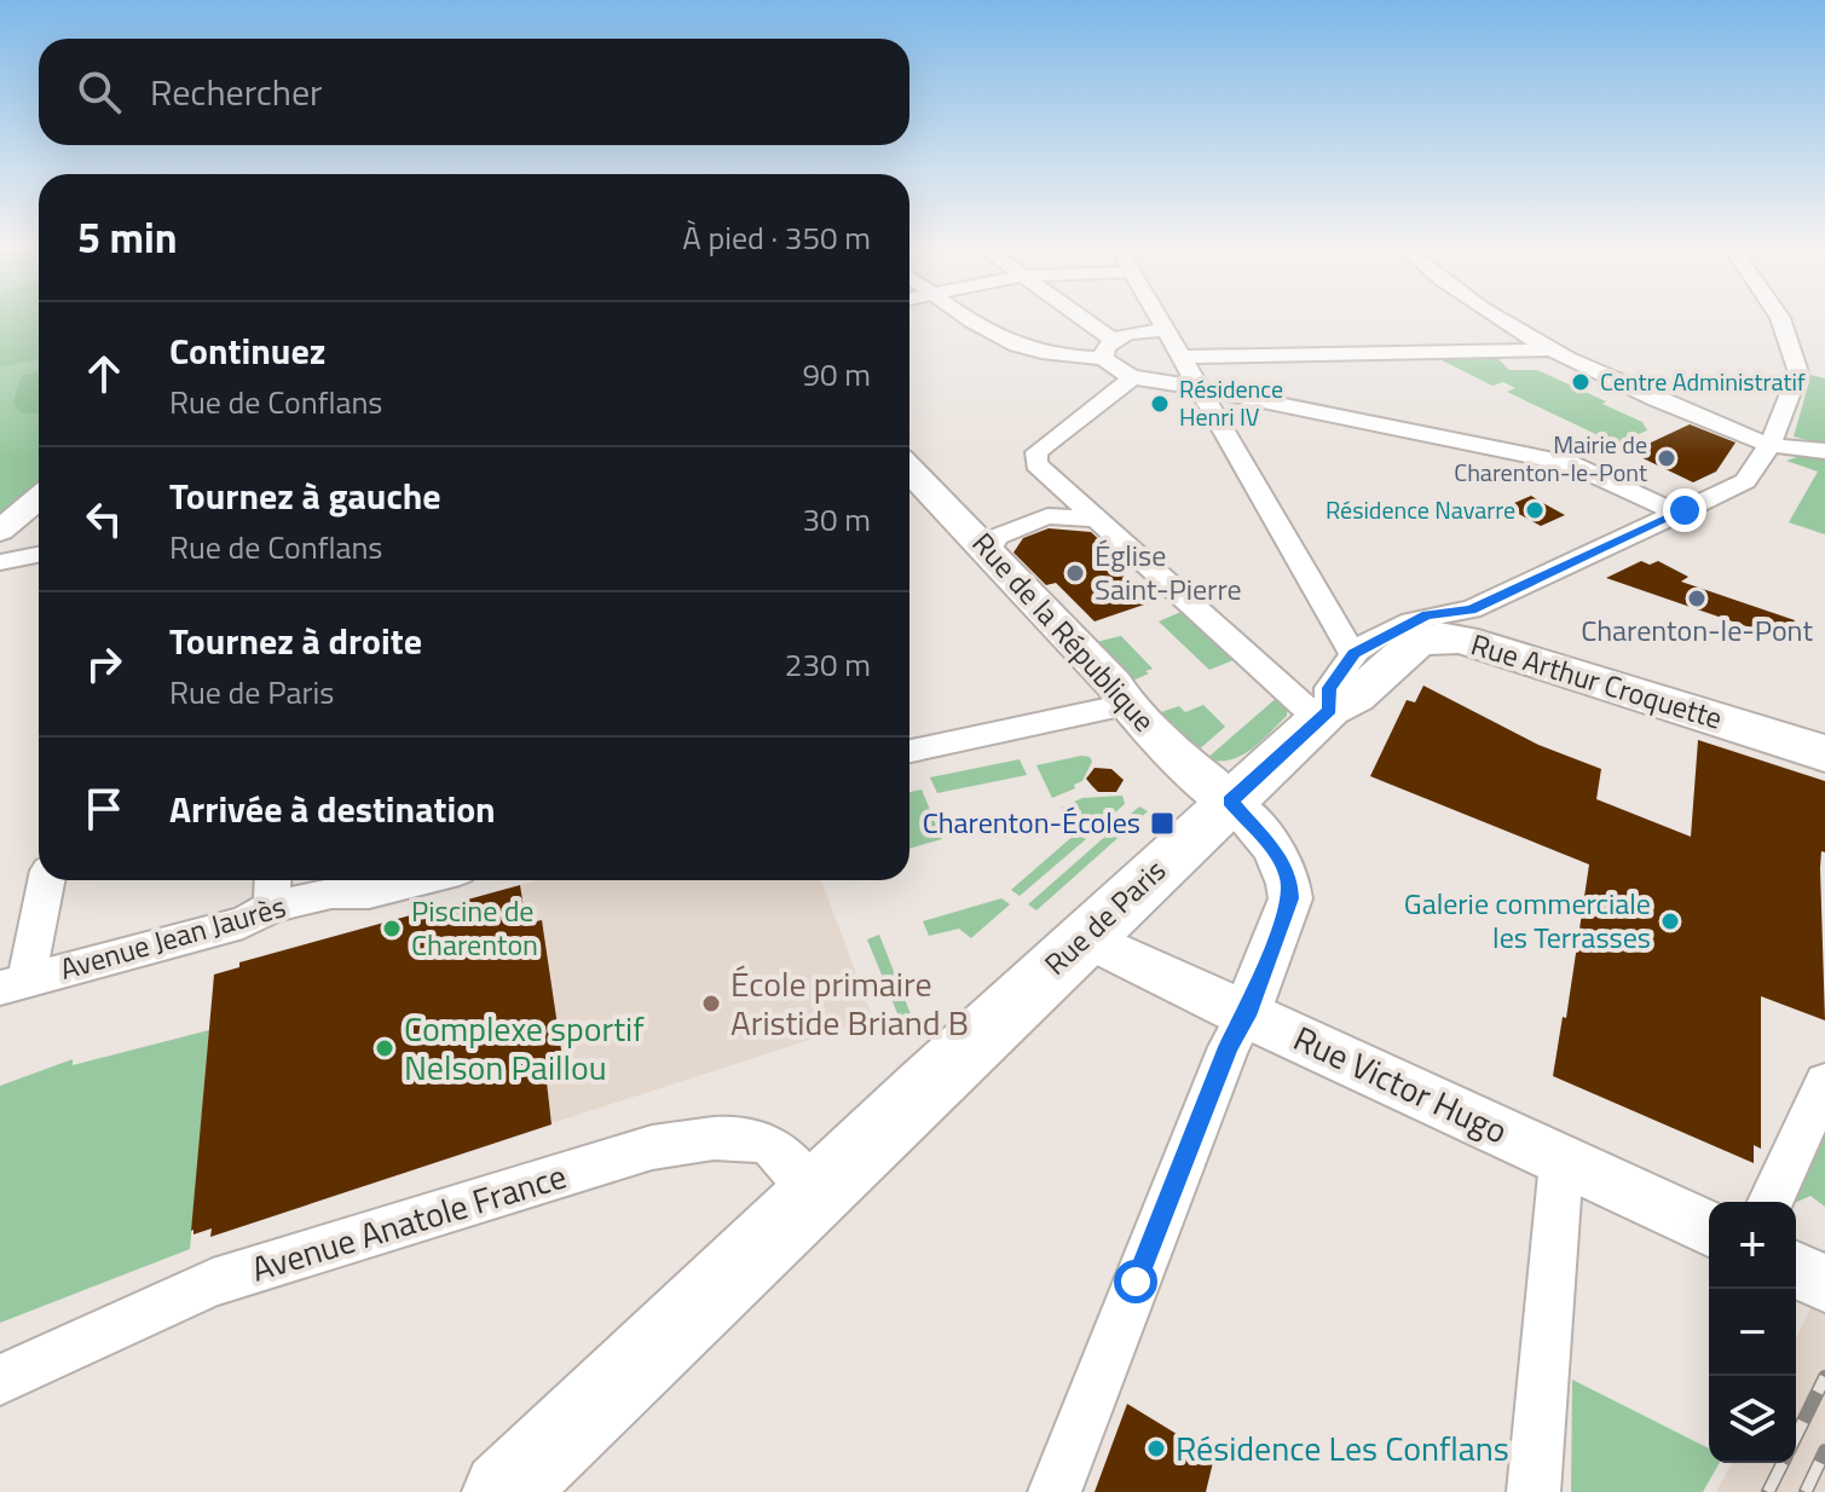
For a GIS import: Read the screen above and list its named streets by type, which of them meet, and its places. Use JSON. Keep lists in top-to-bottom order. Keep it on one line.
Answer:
{"streets":{"main road":["Rue de la République","Rue Arthur Croquette","Rue de Paris"],"street":["Avenue Jean Jaurès","Rue Victor Hugo","Avenue Anatole France"]},"crossings":[["Rue de la République","Rue de Paris"],["Rue Arthur Croquette","Rue de Paris"],["Rue de Paris","Rue Victor Hugo"],["Rue de Paris","Avenue Anatole France"]],"places":{"other":["Centre Administratif","Résidence Henri IV","Mairie de Charenton-le-Pont","Résidence Navarre","Église Saint-Pierre","Charenton-le-Pont","Galerie commerciale les Terrasses","Piscine de Charenton","École primaire Aristide Briand B","Complexe sportif Nelson Paillou","Résidence Les Conflans"],"transit":["Charenton-Écoles"]},"page":{"search":"Rechercher","heading":["5 min","À pied · 350 m"],"list":[["Continuez","Rue de Conflans","90 m"],["Tournez à gauche","Rue de Conflans","30 m"],["Tournez à droite","Rue de Paris","230 m"],"Arrivée à destination"],"map_buttons":["+","−"]}}
